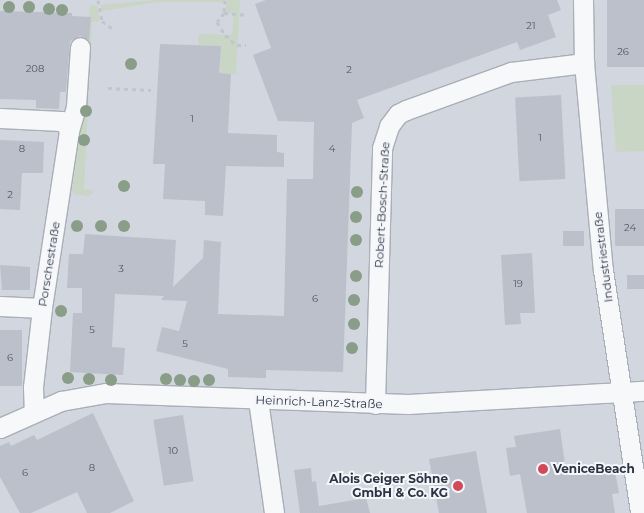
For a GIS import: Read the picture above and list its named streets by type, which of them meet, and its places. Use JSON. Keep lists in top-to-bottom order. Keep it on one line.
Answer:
{"streets":{"street":["Robert-Bosch-Straße","Industriestraße","Porschestraße","Heinrich-Lanz-Straße"]},"crossings":[["Robert-Bosch-Straße","Industriestraße"],["Robert-Bosch-Straße","Heinrich-Lanz-Straße"],["Industriestraße","Heinrich-Lanz-Straße"],["Porschestraße","Heinrich-Lanz-Straße"]],"places":["VeniceBeach","Alois Geiger Söhne GmbH & Co. KG"],"house_numbers":["21","26","208","2","1","1","8","4","2","24","3","19","6","5","5","6","10","8","6"]}
